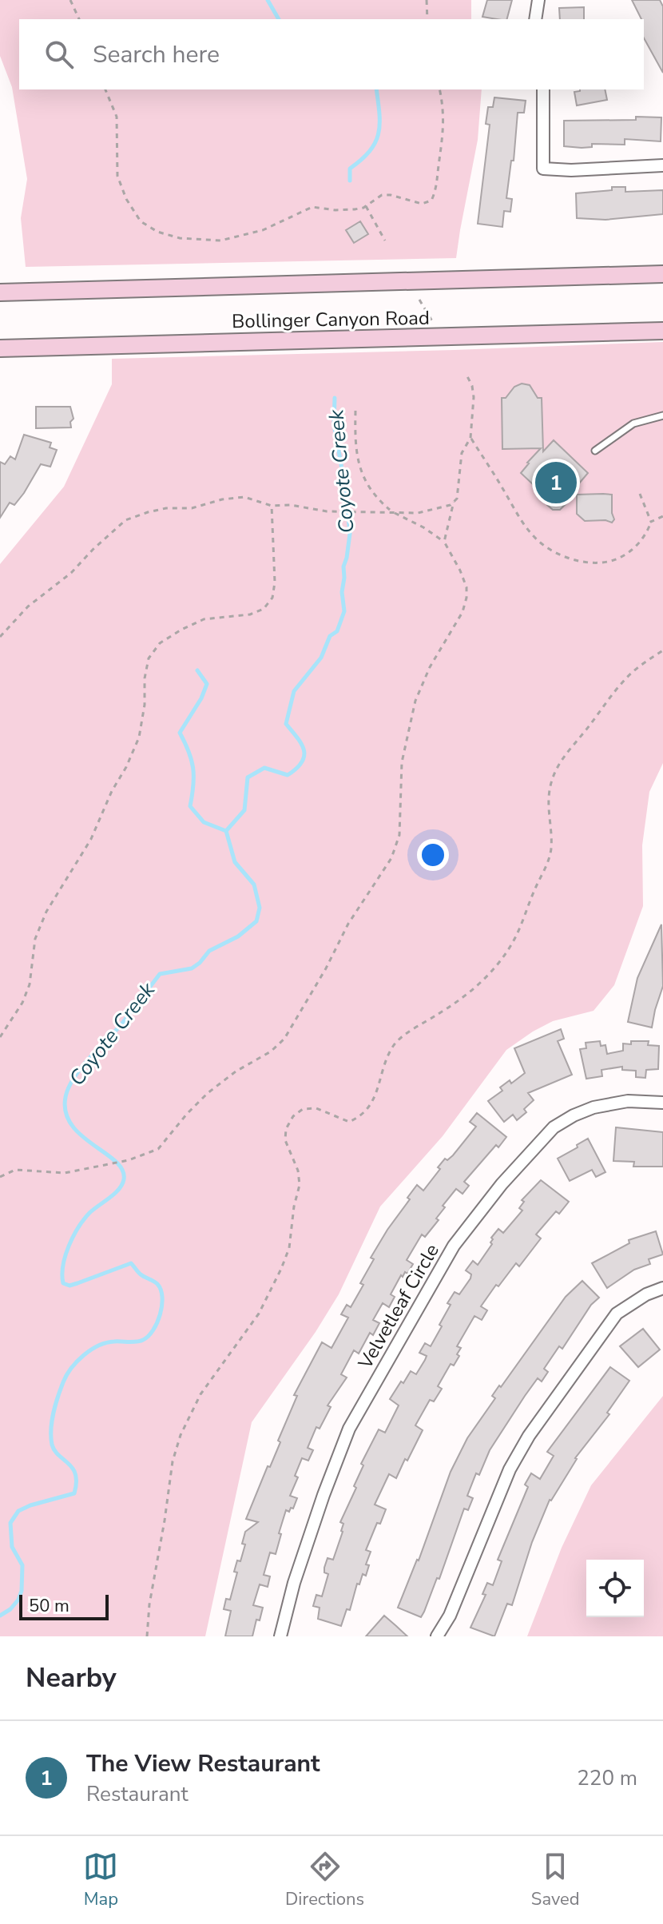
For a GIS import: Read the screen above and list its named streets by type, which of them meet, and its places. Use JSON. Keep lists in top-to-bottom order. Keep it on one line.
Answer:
{"streets":{"main road":["Bollinger Canyon Road"],"street":["Velvetleaf Circle"]},"water":["Coyote Creek"],"scale_bar":"50 m","page":{"search":"Search here","pins":"1","scale":"50 m","heading":"Nearby","list":[{"mark":"1","name":"The View Restaurant","note":"Restaurant","value":"220 m"}],"nav":["Map","Directions","Saved"]}}
